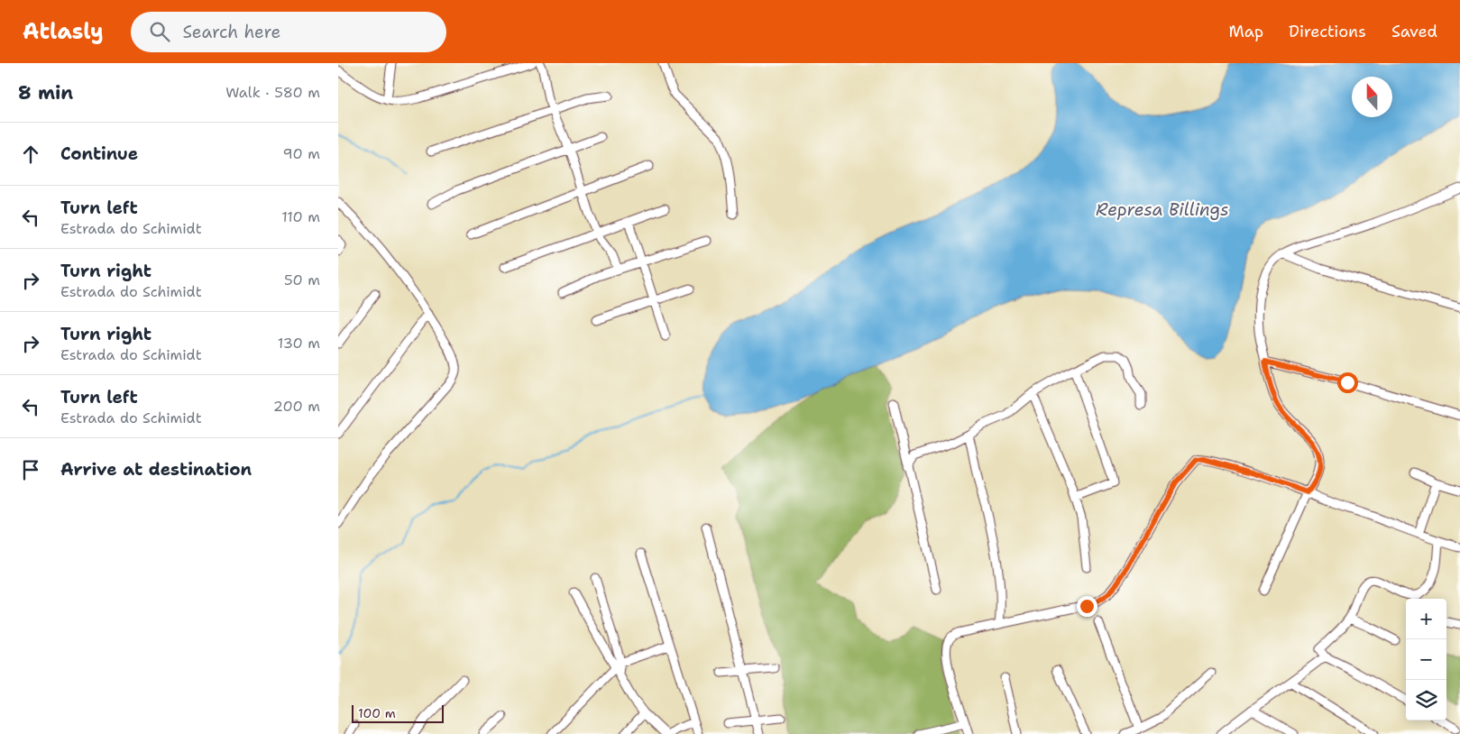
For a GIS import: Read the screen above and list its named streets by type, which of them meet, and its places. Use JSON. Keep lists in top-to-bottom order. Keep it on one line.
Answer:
{"water":["Represa Billings"],"scale_bar":"100 m","north":"top","page":{"header":"Atlasly","search":"Search here","nav":["Map","Directions","Saved"],"heading":["8 min","Walk · 580 m"],"list":[["Continue","90 m"],["Turn left","Estrada do Schimidt","110 m"],["Turn right","Estrada do Schimidt","50 m"],["Turn right","Estrada do Schimidt","130 m"],["Turn left","Estrada do Schimidt","200 m"],"Arrive at destination"],"map_buttons":["+","−"],"scale":"100 m"}}
